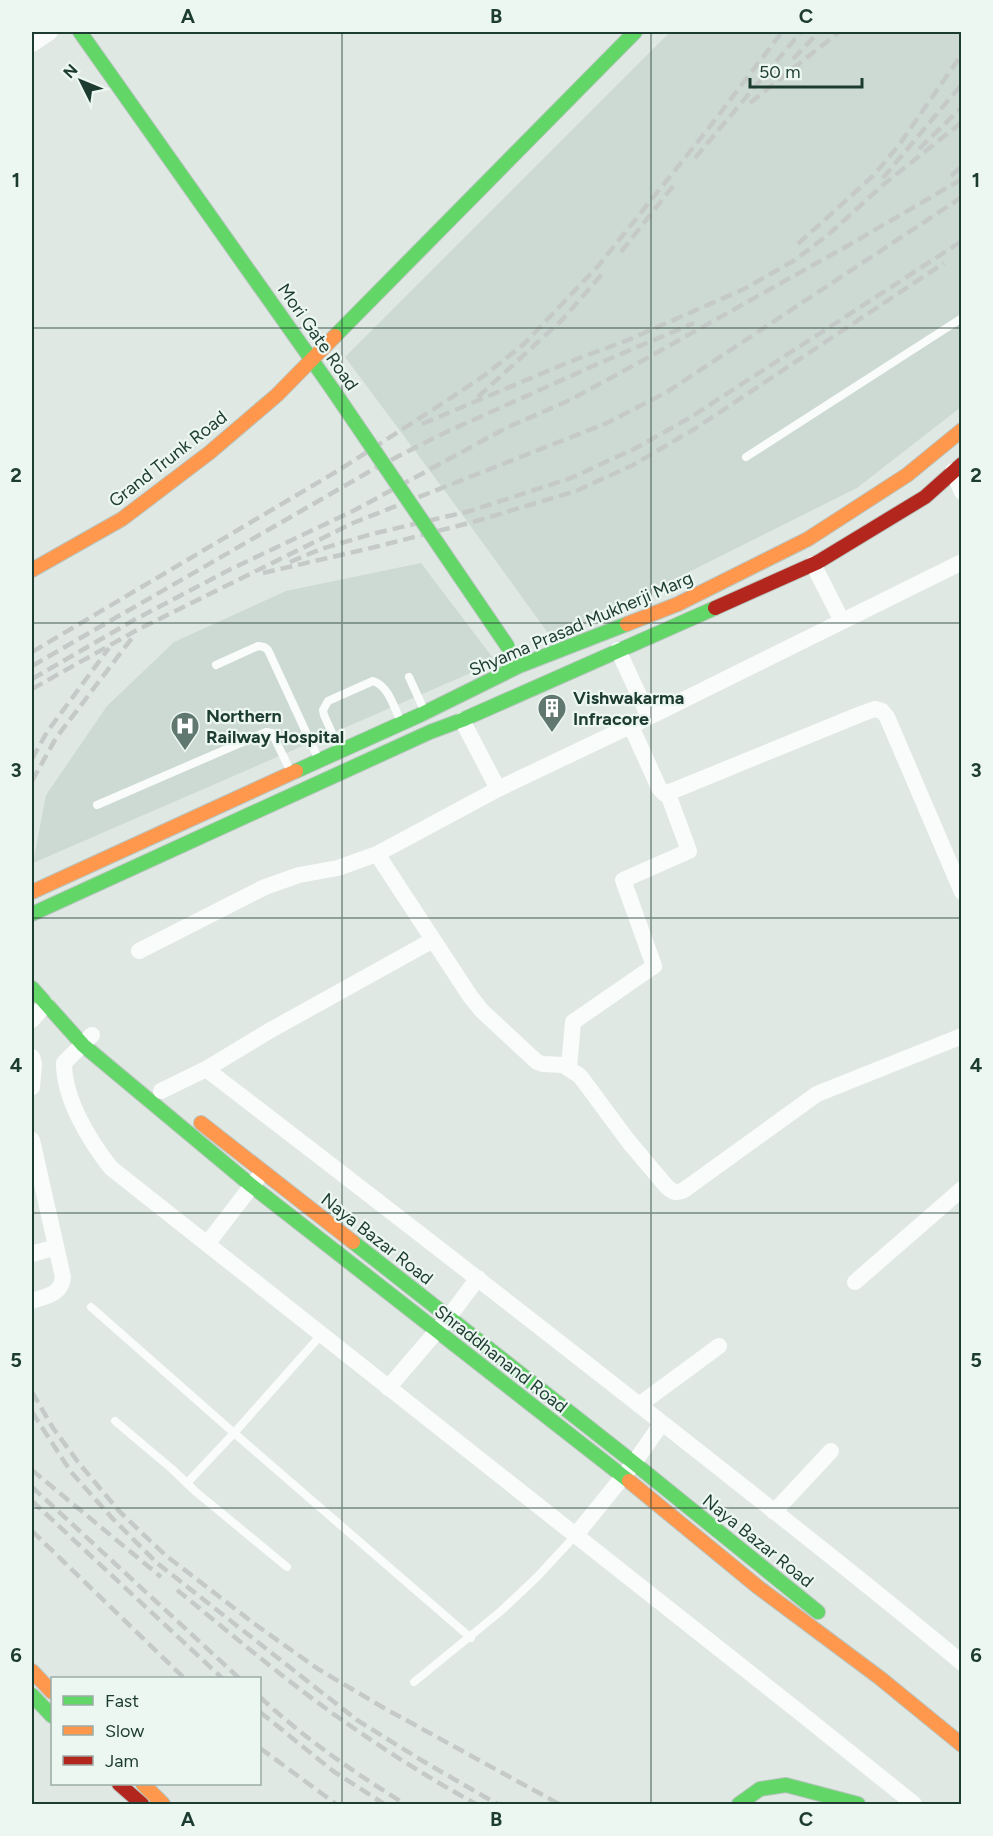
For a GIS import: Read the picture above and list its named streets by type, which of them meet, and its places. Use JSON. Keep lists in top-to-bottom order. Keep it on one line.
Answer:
{"streets":{"street":["Mori Gate Road","Grand Trunk Road","Shyama Prasad Mukherji Marg","Naya Bazar Road","Shraddhanand Road"]},"crossings":[["Mori Gate Road","Grand Trunk Road"],["Mori Gate Road","Shyama Prasad Mukherji Marg"],["Naya Bazar Road","Shraddhanand Road"]],"places":{"building":["Vishwakarma Infracore"],"hospital":["Northern Railway Hospital"]},"legend":["Fast","Slow","Jam"],"scale_bar":"50 m","north":"top left","grid":{"columns":["A","B","C"],"rows":["1","2","3","4","5","6"]}}
